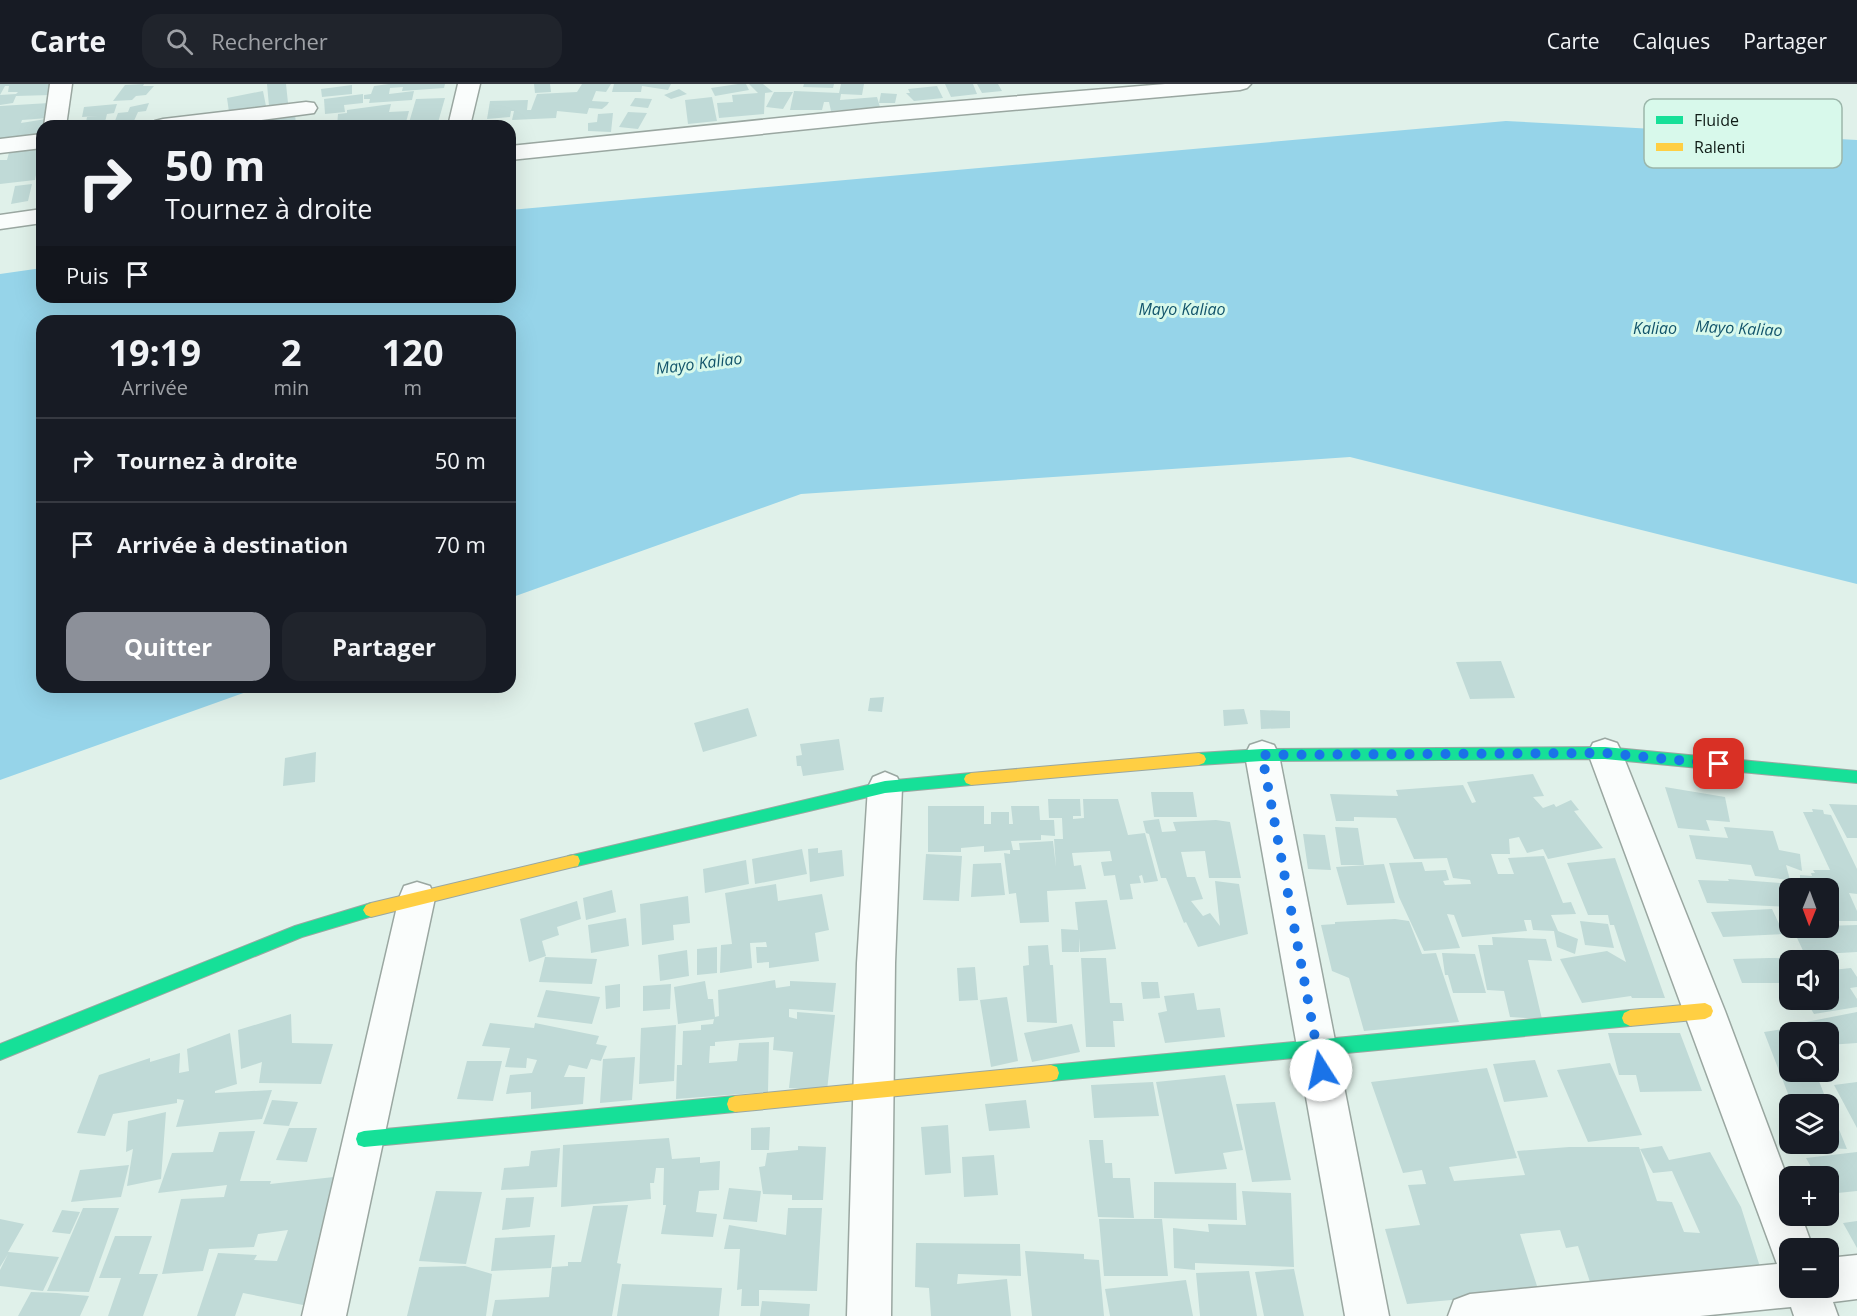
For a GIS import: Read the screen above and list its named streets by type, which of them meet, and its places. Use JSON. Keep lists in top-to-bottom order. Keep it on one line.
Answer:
{"water":["Mayo Kaliao","Kaliao"],"legend":["Fluide","Ralenti"],"north":"bottom","page":{"header":"Carte","search":"Rechercher","nav":["Carte","Calques","Partager"],"turn":["50 m","Tournez à droite"],"then":"Puis","eta":["19:19","Arrivée","2","min","120","m"],"list":[{"name":"Tournez à droite","value":"50 m"},{"name":"Arrivée à destination","value":"70 m"}],"buttons":["Quitter","Partager"],"map_buttons":["+","−"]}}
